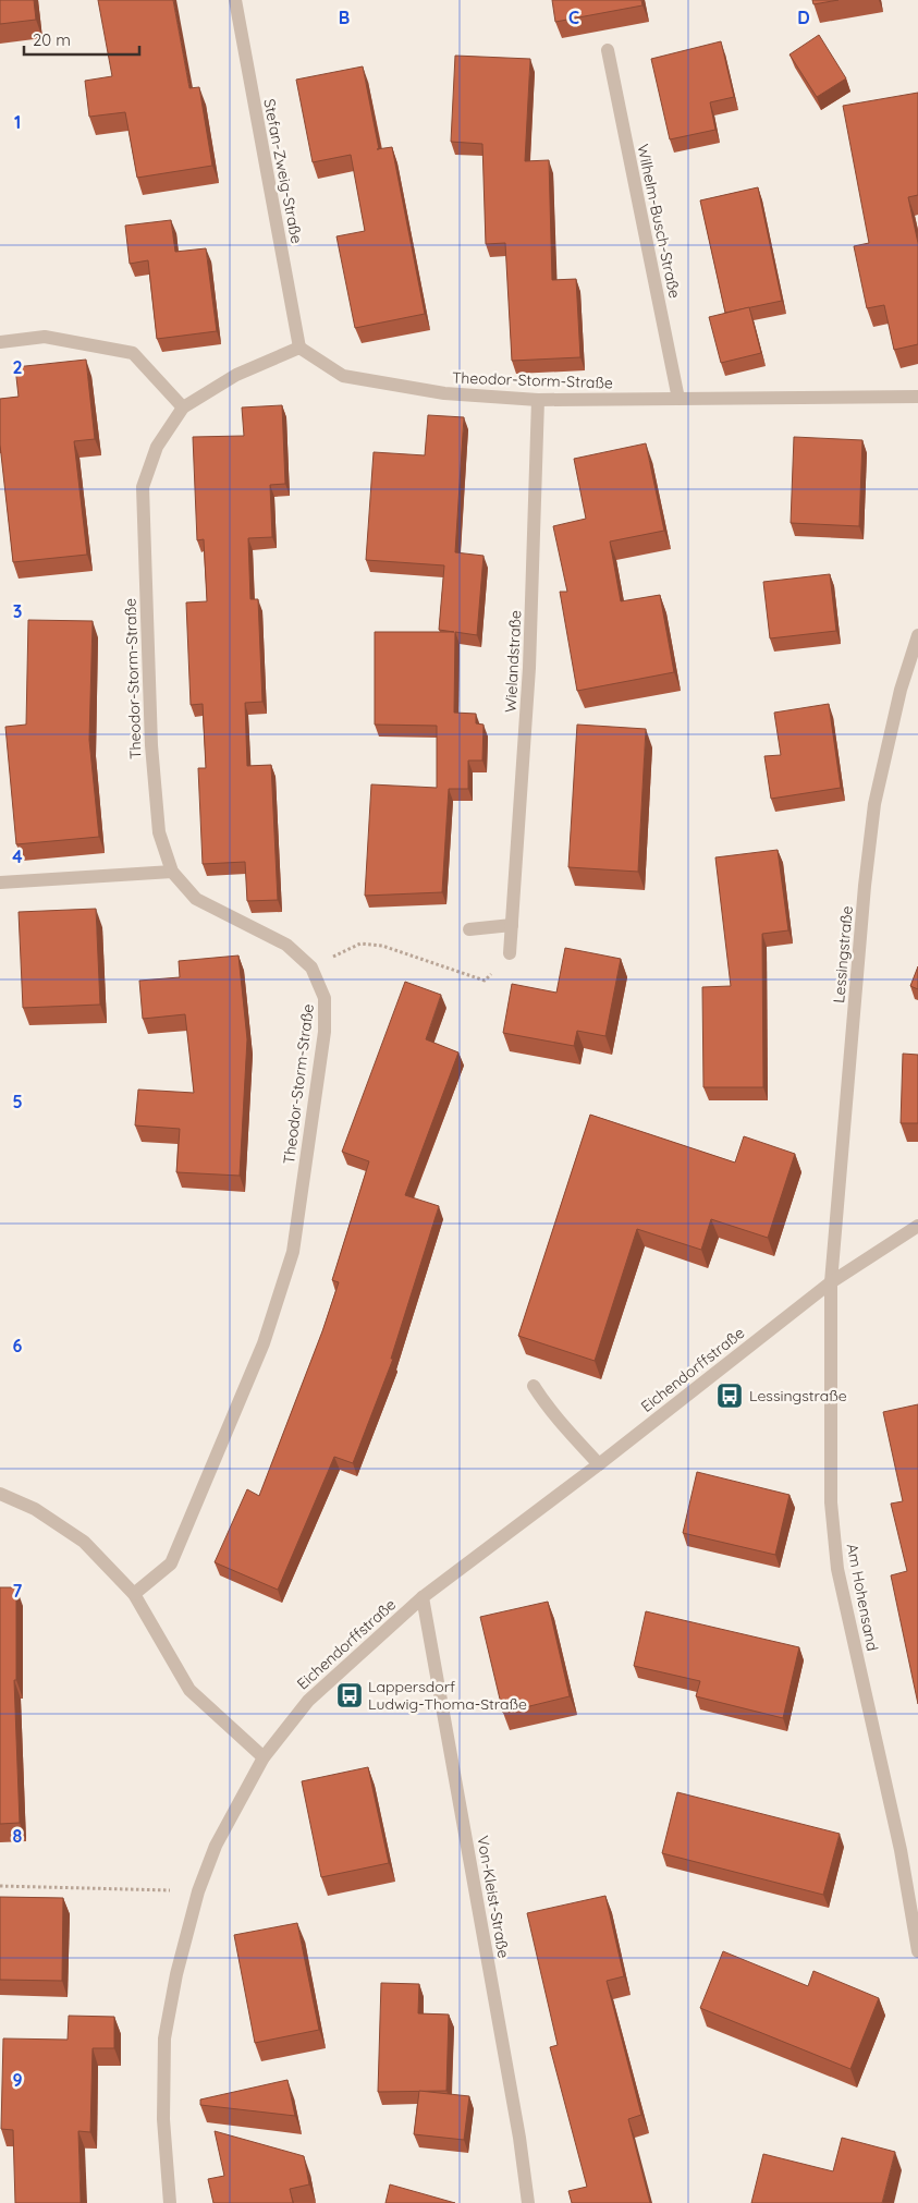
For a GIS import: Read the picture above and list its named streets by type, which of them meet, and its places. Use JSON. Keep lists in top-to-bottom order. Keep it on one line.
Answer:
{"streets":{"street":["Stefan-Zweig-Straße","Wilhelm-Busch-Straße","Theodor-Storm-Straße","Wielandstraße","Lessingstraße","Eichendorffstraße","Am Hohensand","Von-Kleist-Straße"]},"crossings":[["Stefan-Zweig-Straße","Theodor-Storm-Straße"],["Wilhelm-Busch-Straße","Theodor-Storm-Straße"],["Theodor-Storm-Straße","Wielandstraße"],["Lessingstraße","Eichendorffstraße"],["Lessingstraße","Am Hohensand"],["Eichendorffstraße","Am Hohensand"],["Eichendorffstraße","Von-Kleist-Straße"]],"places":{"bus stop":["Lessingstraße","Lappersdorf Ludwig-Thoma-Straße"]},"scale_bar":"20 m","grid":{"columns":["B","C","D"],"rows":["1","2","3","4","5","6","7","8","9"]}}
